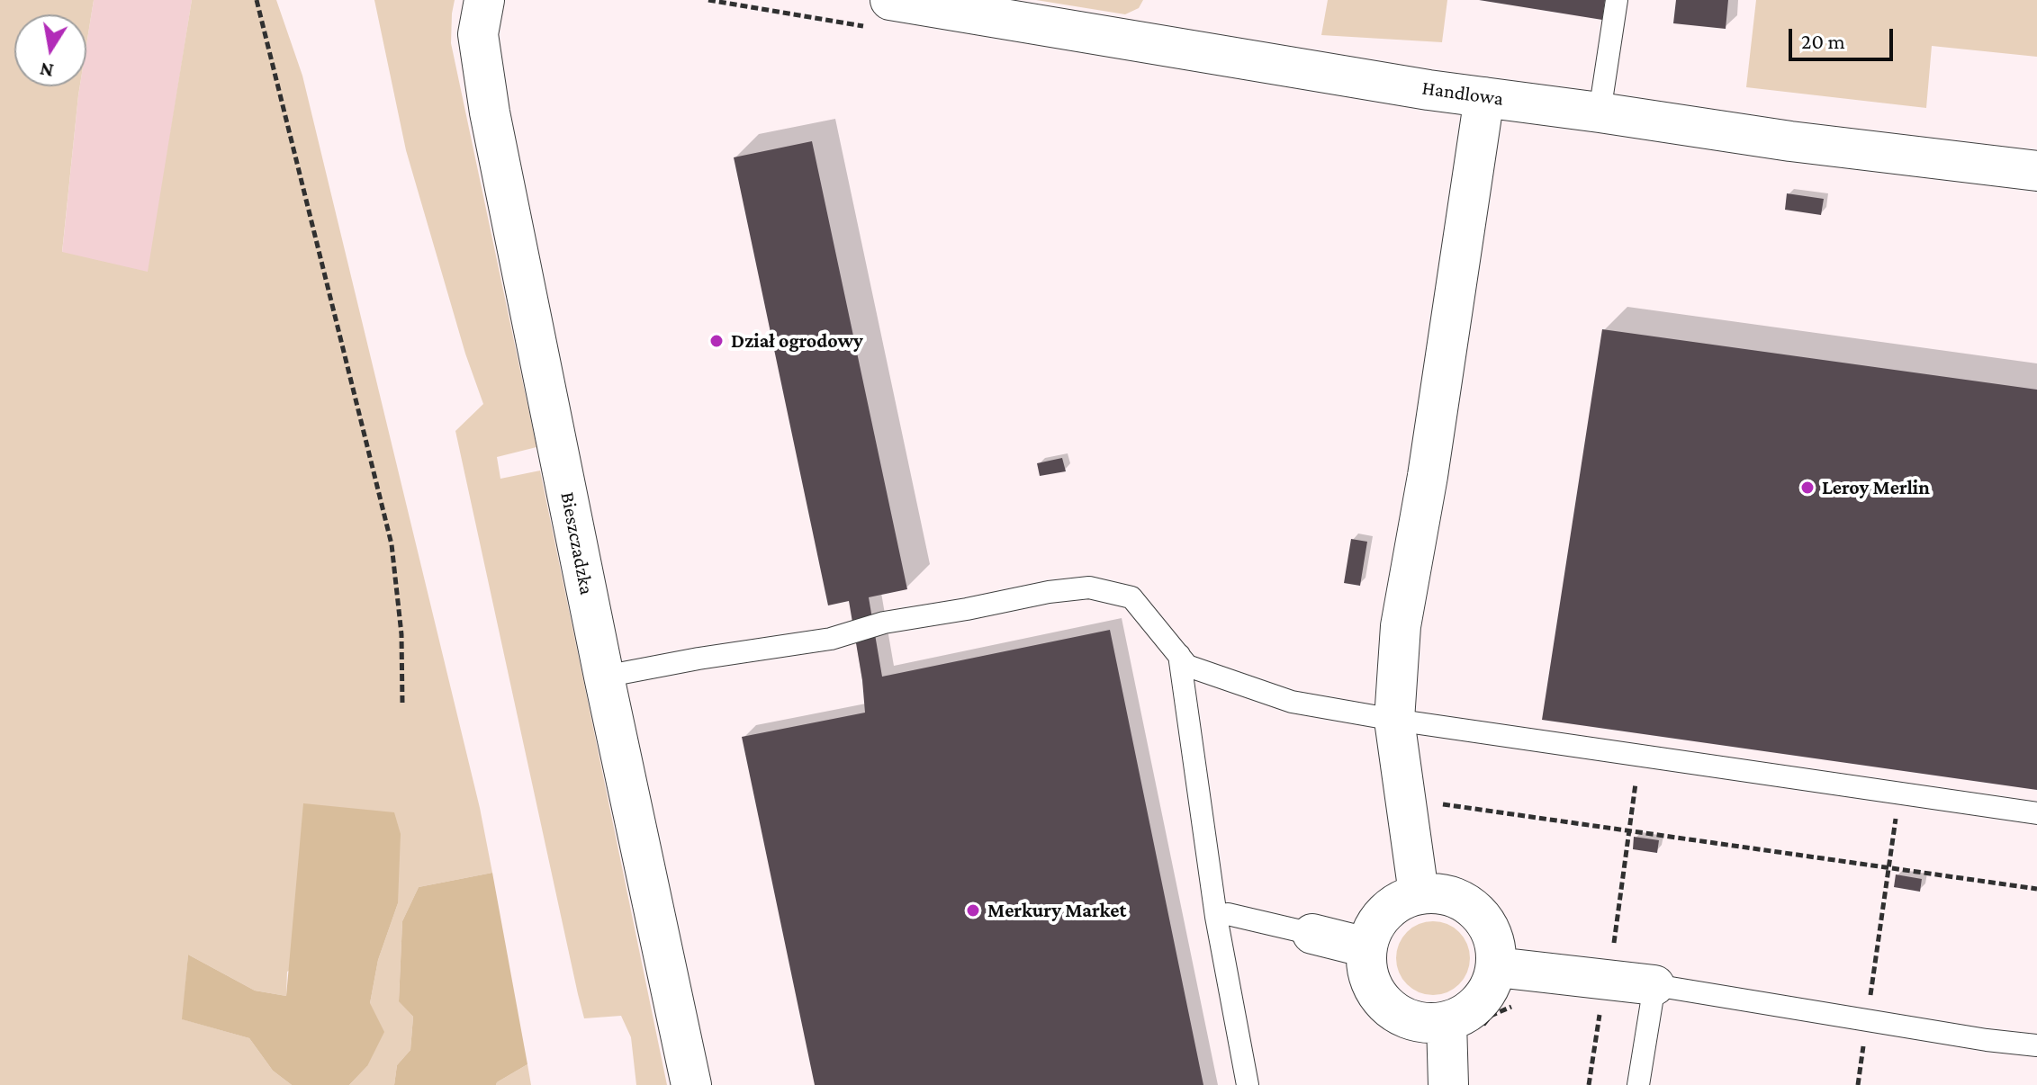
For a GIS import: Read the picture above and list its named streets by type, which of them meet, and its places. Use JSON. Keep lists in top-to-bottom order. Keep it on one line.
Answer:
{"streets":{"street":["Handlowa","Bieszczadzka"]},"places":["Dział ogrodowy","Leroy Merlin","Merkury Market"],"scale_bar":"20 m","north":"bottom"}
